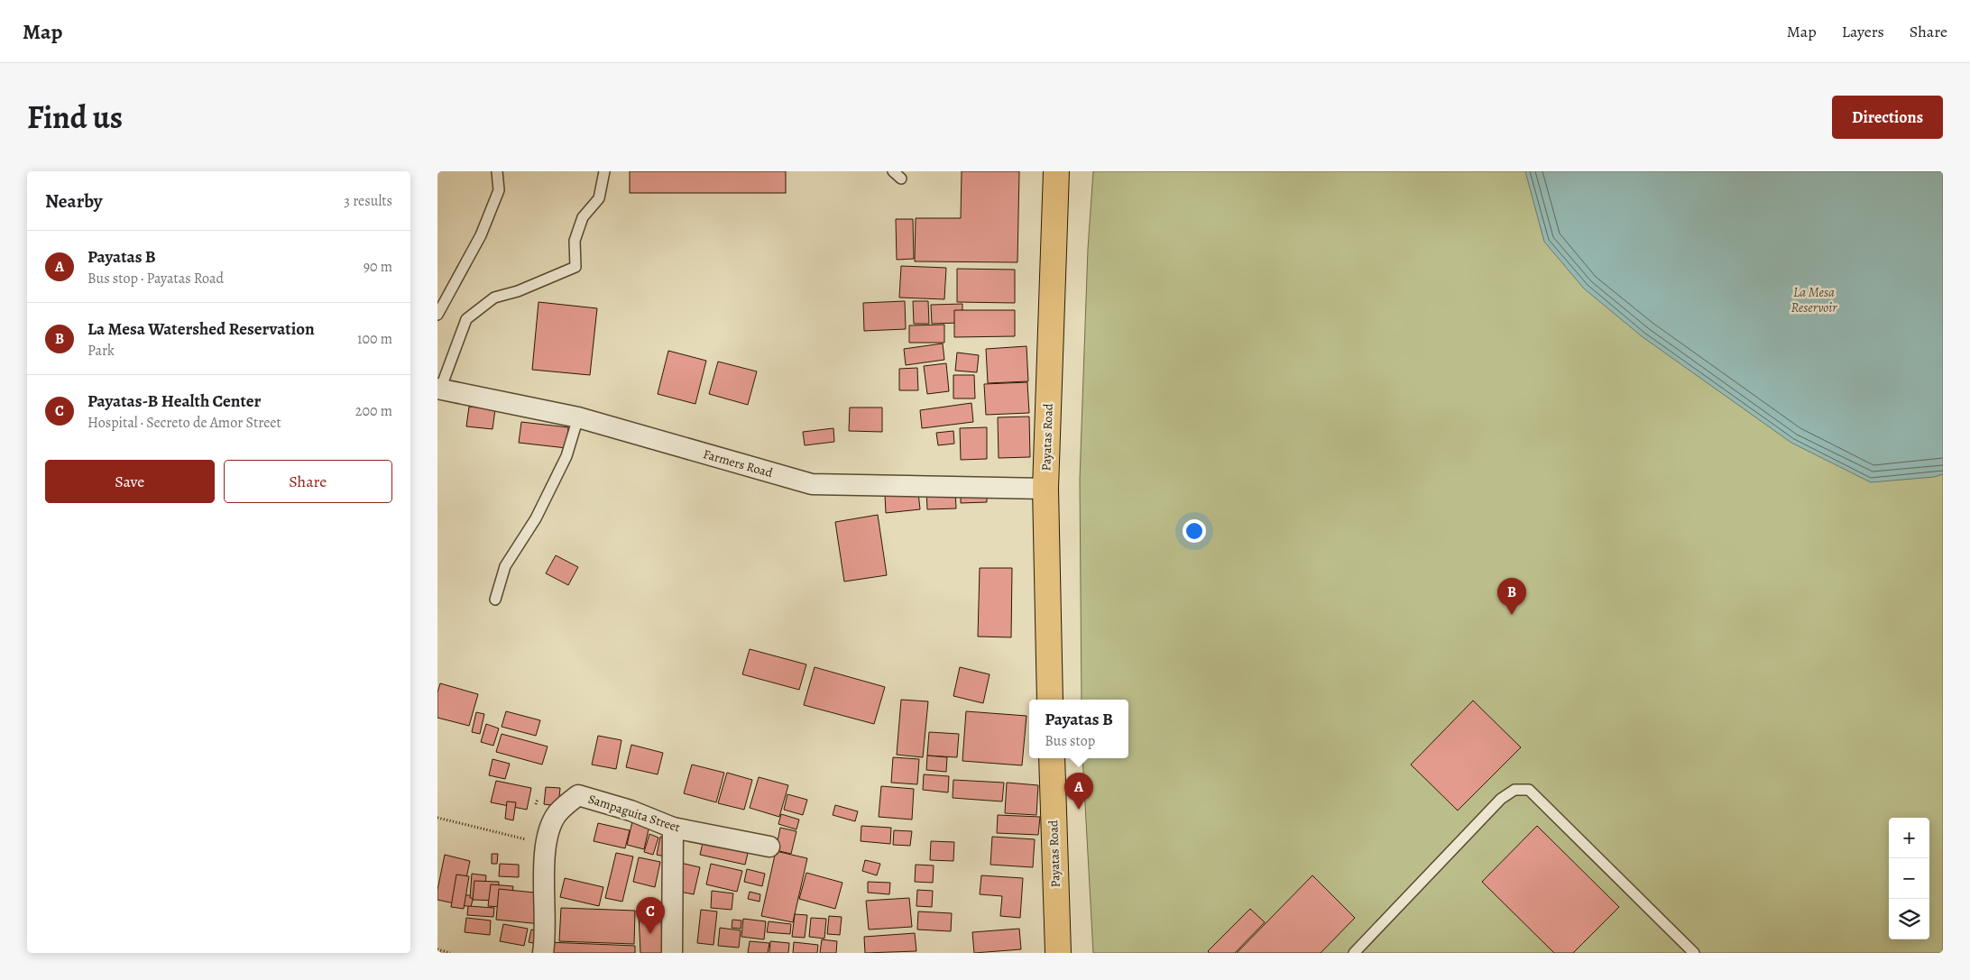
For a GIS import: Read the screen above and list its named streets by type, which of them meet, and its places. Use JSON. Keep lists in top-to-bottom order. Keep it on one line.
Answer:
{"streets":{"main road":["Payatas Road"],"street":["Farmers Road","Sampaguita Street"]},"crossings":[["Payatas Road","Farmers Road"]],"water":["La Mesa Reservoir"],"page":{"header":"Map","nav":["Map","Layers","Share"],"title":"Find us","buttons":["Directions",["Save","Share"]],"heading":["Nearby","3 results"],"list":[{"mark":"A","name":"Payatas B","note":"Bus stop · Payatas Road","value":"90 m"},{"mark":"B","name":"La Mesa Watershed Reservation","note":"Park","value":"100 m"},{"mark":"C","name":"Payatas-B Health Center","note":"Hospital · Secreto de Amor Street","value":"200 m"}],"pins":["B","A","C"],"popup":["Payatas B","Bus stop"],"map_buttons":["+","−"]}}
